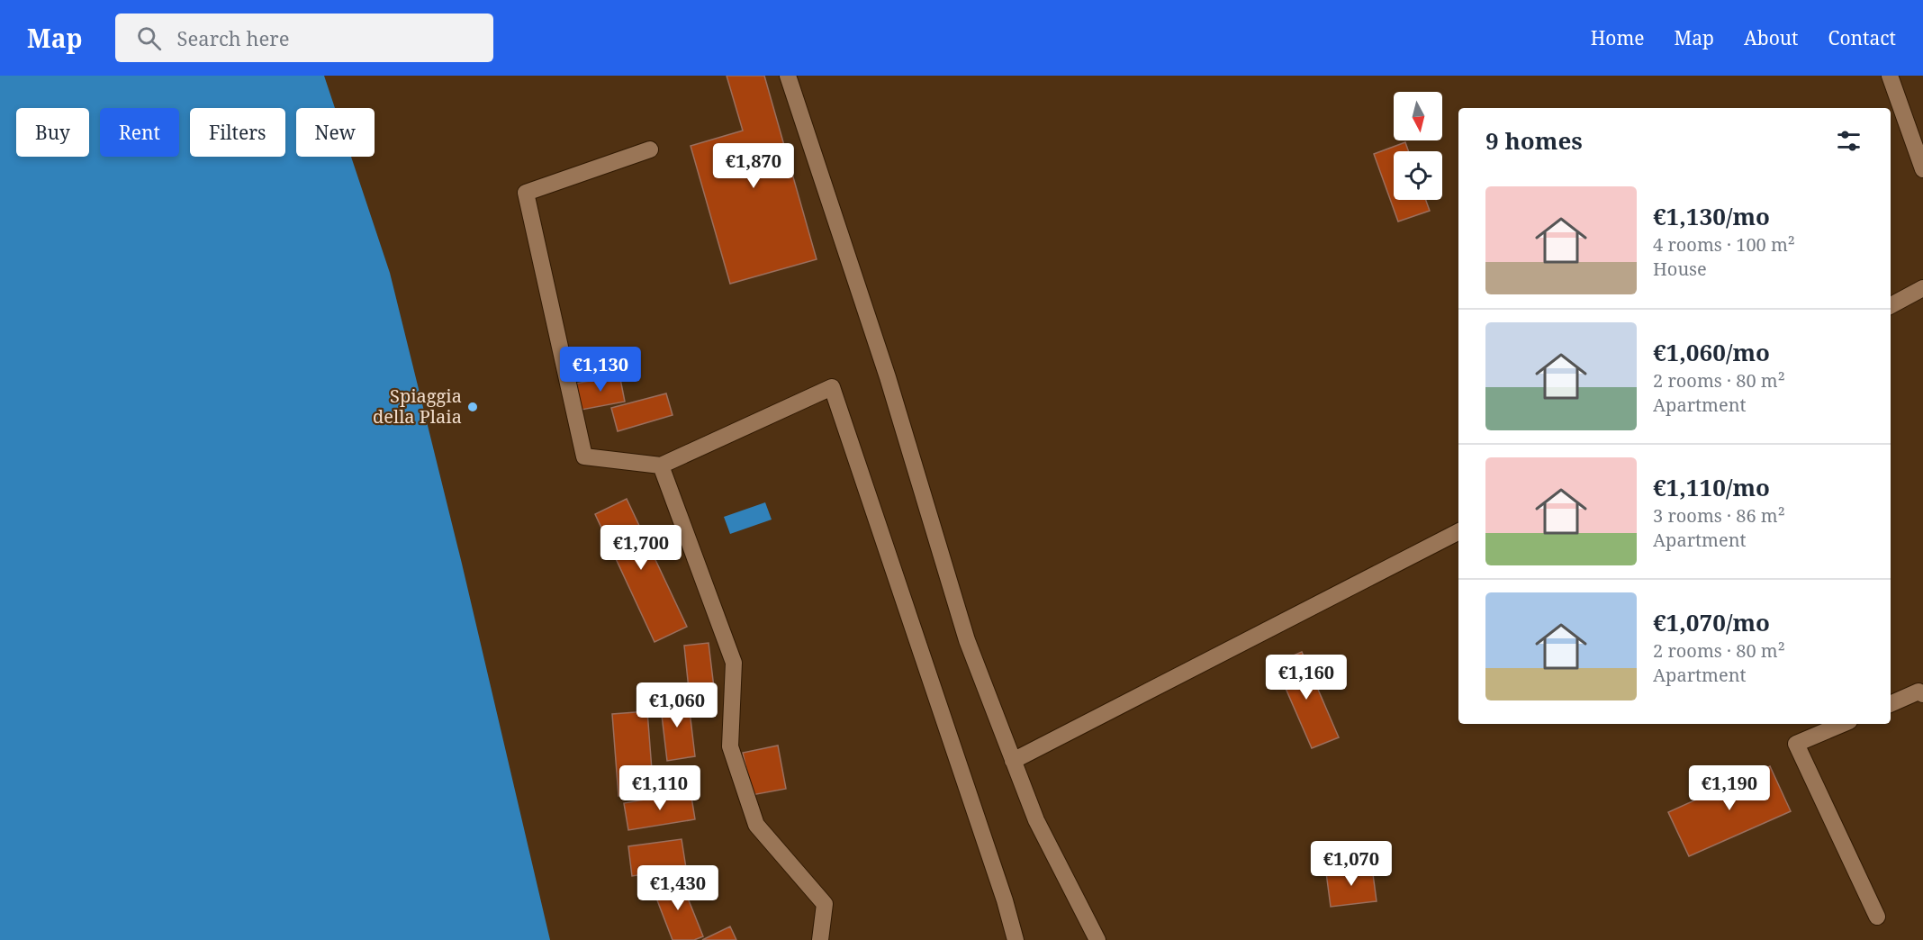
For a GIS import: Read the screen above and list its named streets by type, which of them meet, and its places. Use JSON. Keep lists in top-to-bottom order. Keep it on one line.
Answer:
{"places":["Spiaggia della Plaia"],"north":"bottom","page":{"header":"Map","search":"Search here","nav":["Home","Map","About","Contact"],"chip":["Buy","Rent","Filters","New"],"heading":"9 homes","price":["€1,870","€1,130","€1,700","€1,160","€1,060","€1,110","€1,190","€1,070","€1,430"],"list":[{"name":"€1,130/mo","note":"4 rooms · 100 m² · House"},{"name":"€1,060/mo","note":"2 rooms · 80 m² · Apartment"},{"name":"€1,110/mo","note":"3 rooms · 86 m² · Apartment"},{"name":"€1,070/mo","note":"2 rooms · 80 m² · Apartment"}]}}
